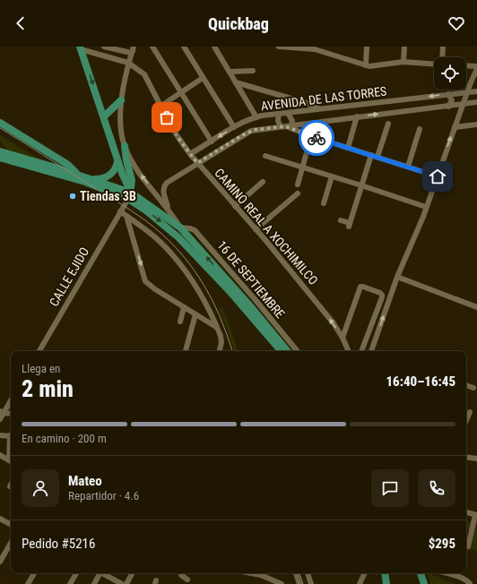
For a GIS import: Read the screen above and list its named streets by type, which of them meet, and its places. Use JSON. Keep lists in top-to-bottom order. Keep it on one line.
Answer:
{"streets":{"street":["AVENIDA DE LAS TORRES","CAMINO REAL A XOCHIMILCO","CALLE EJIDO","16 DE SEPTIEMBRE"]},"crossings":[["AVENIDA DE LAS TORRES","CAMINO REAL A XOCHIMILCO"]],"places":["Tiendas 3B"],"page":{"header":"Quickbag","heading":["2 min","Llega en","16:40–16:45"],"panel":["Mateo","Repartidor · 4.6","Pedido #5216","$295"],"bar":"En camino · 200 m"}}
